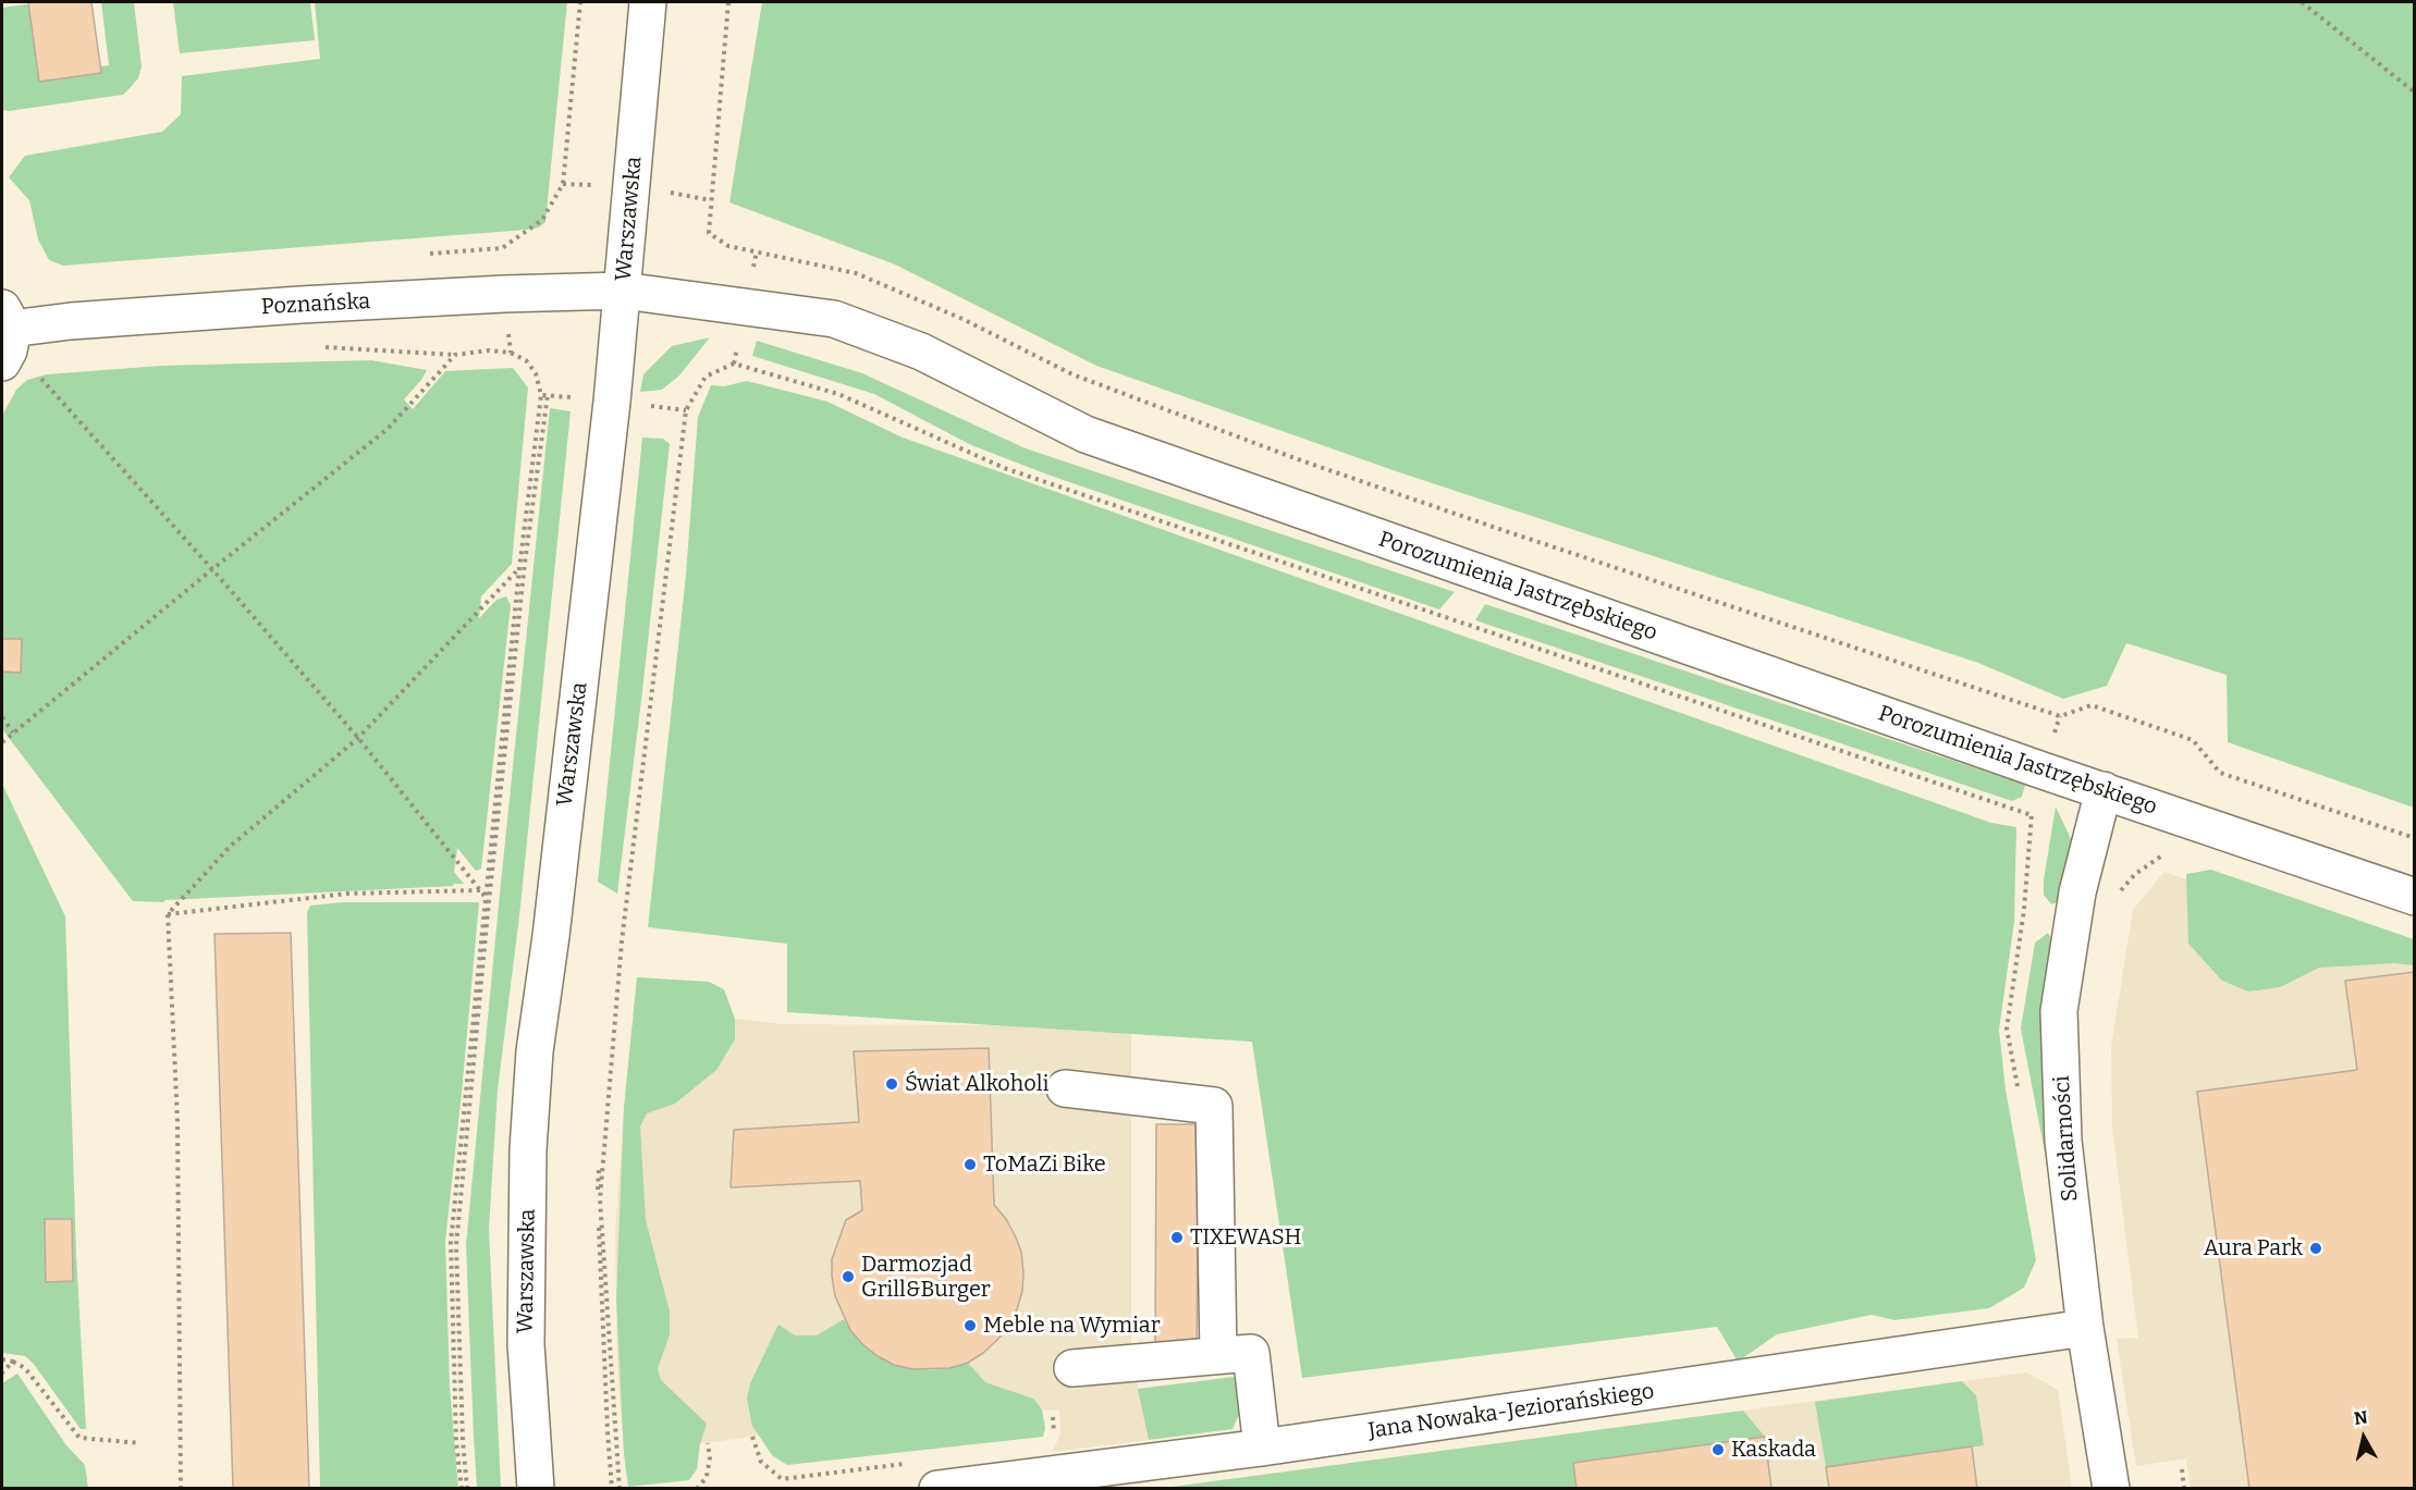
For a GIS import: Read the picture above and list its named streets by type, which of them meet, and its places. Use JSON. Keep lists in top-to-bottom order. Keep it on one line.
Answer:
{"streets":{"street":["Warszawska","Poznańska","Porozumienia Jastrzębskiego","Solidarności","Jana Nowaka-Jeziorańskiego"]},"crossings":[["Warszawska","Poznańska"],["Warszawska","Porozumienia Jastrzębskiego"],["Poznańska","Porozumienia Jastrzębskiego"],["Porozumienia Jastrzębskiego","Solidarności"],["Solidarności","Jana Nowaka-Jeziorańskiego"]],"places":["Świat Alkoholi","ToMaZi Bike","TIXEWASH","Aura Park","Darmozjad Grill&Burger","Meble na Wymiar","Kaskada"],"north":"top"}
